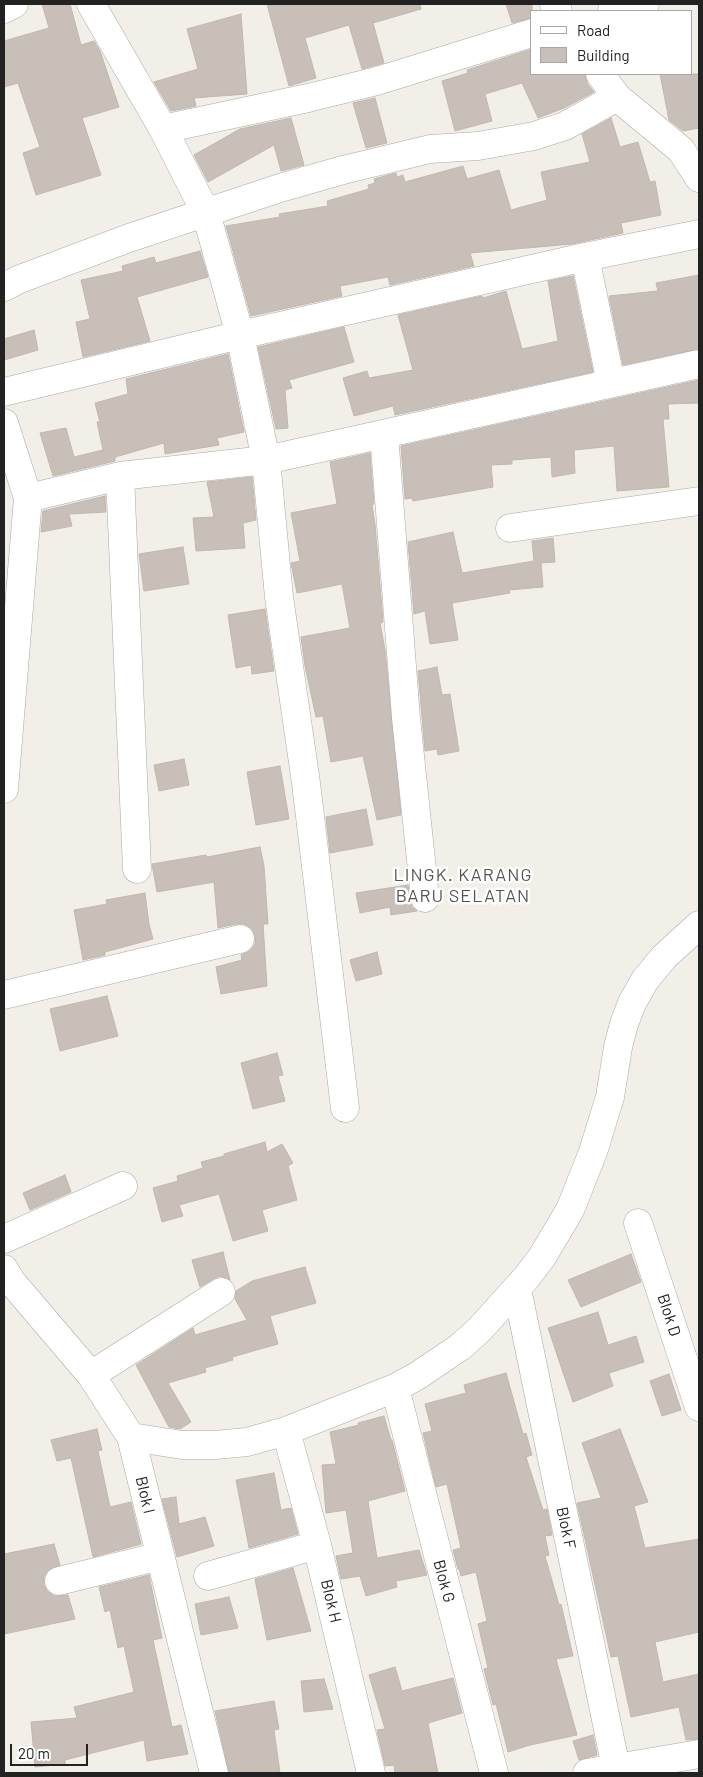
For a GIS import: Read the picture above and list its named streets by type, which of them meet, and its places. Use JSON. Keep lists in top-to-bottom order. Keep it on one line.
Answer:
{"streets":{"street":["Blok D","Blok I","Blok F","Blok G","Blok H"]},"districts":["LINGK. KARANG BARU SELATAN"],"legend":["Road","Building"],"scale_bar":"20 m"}
